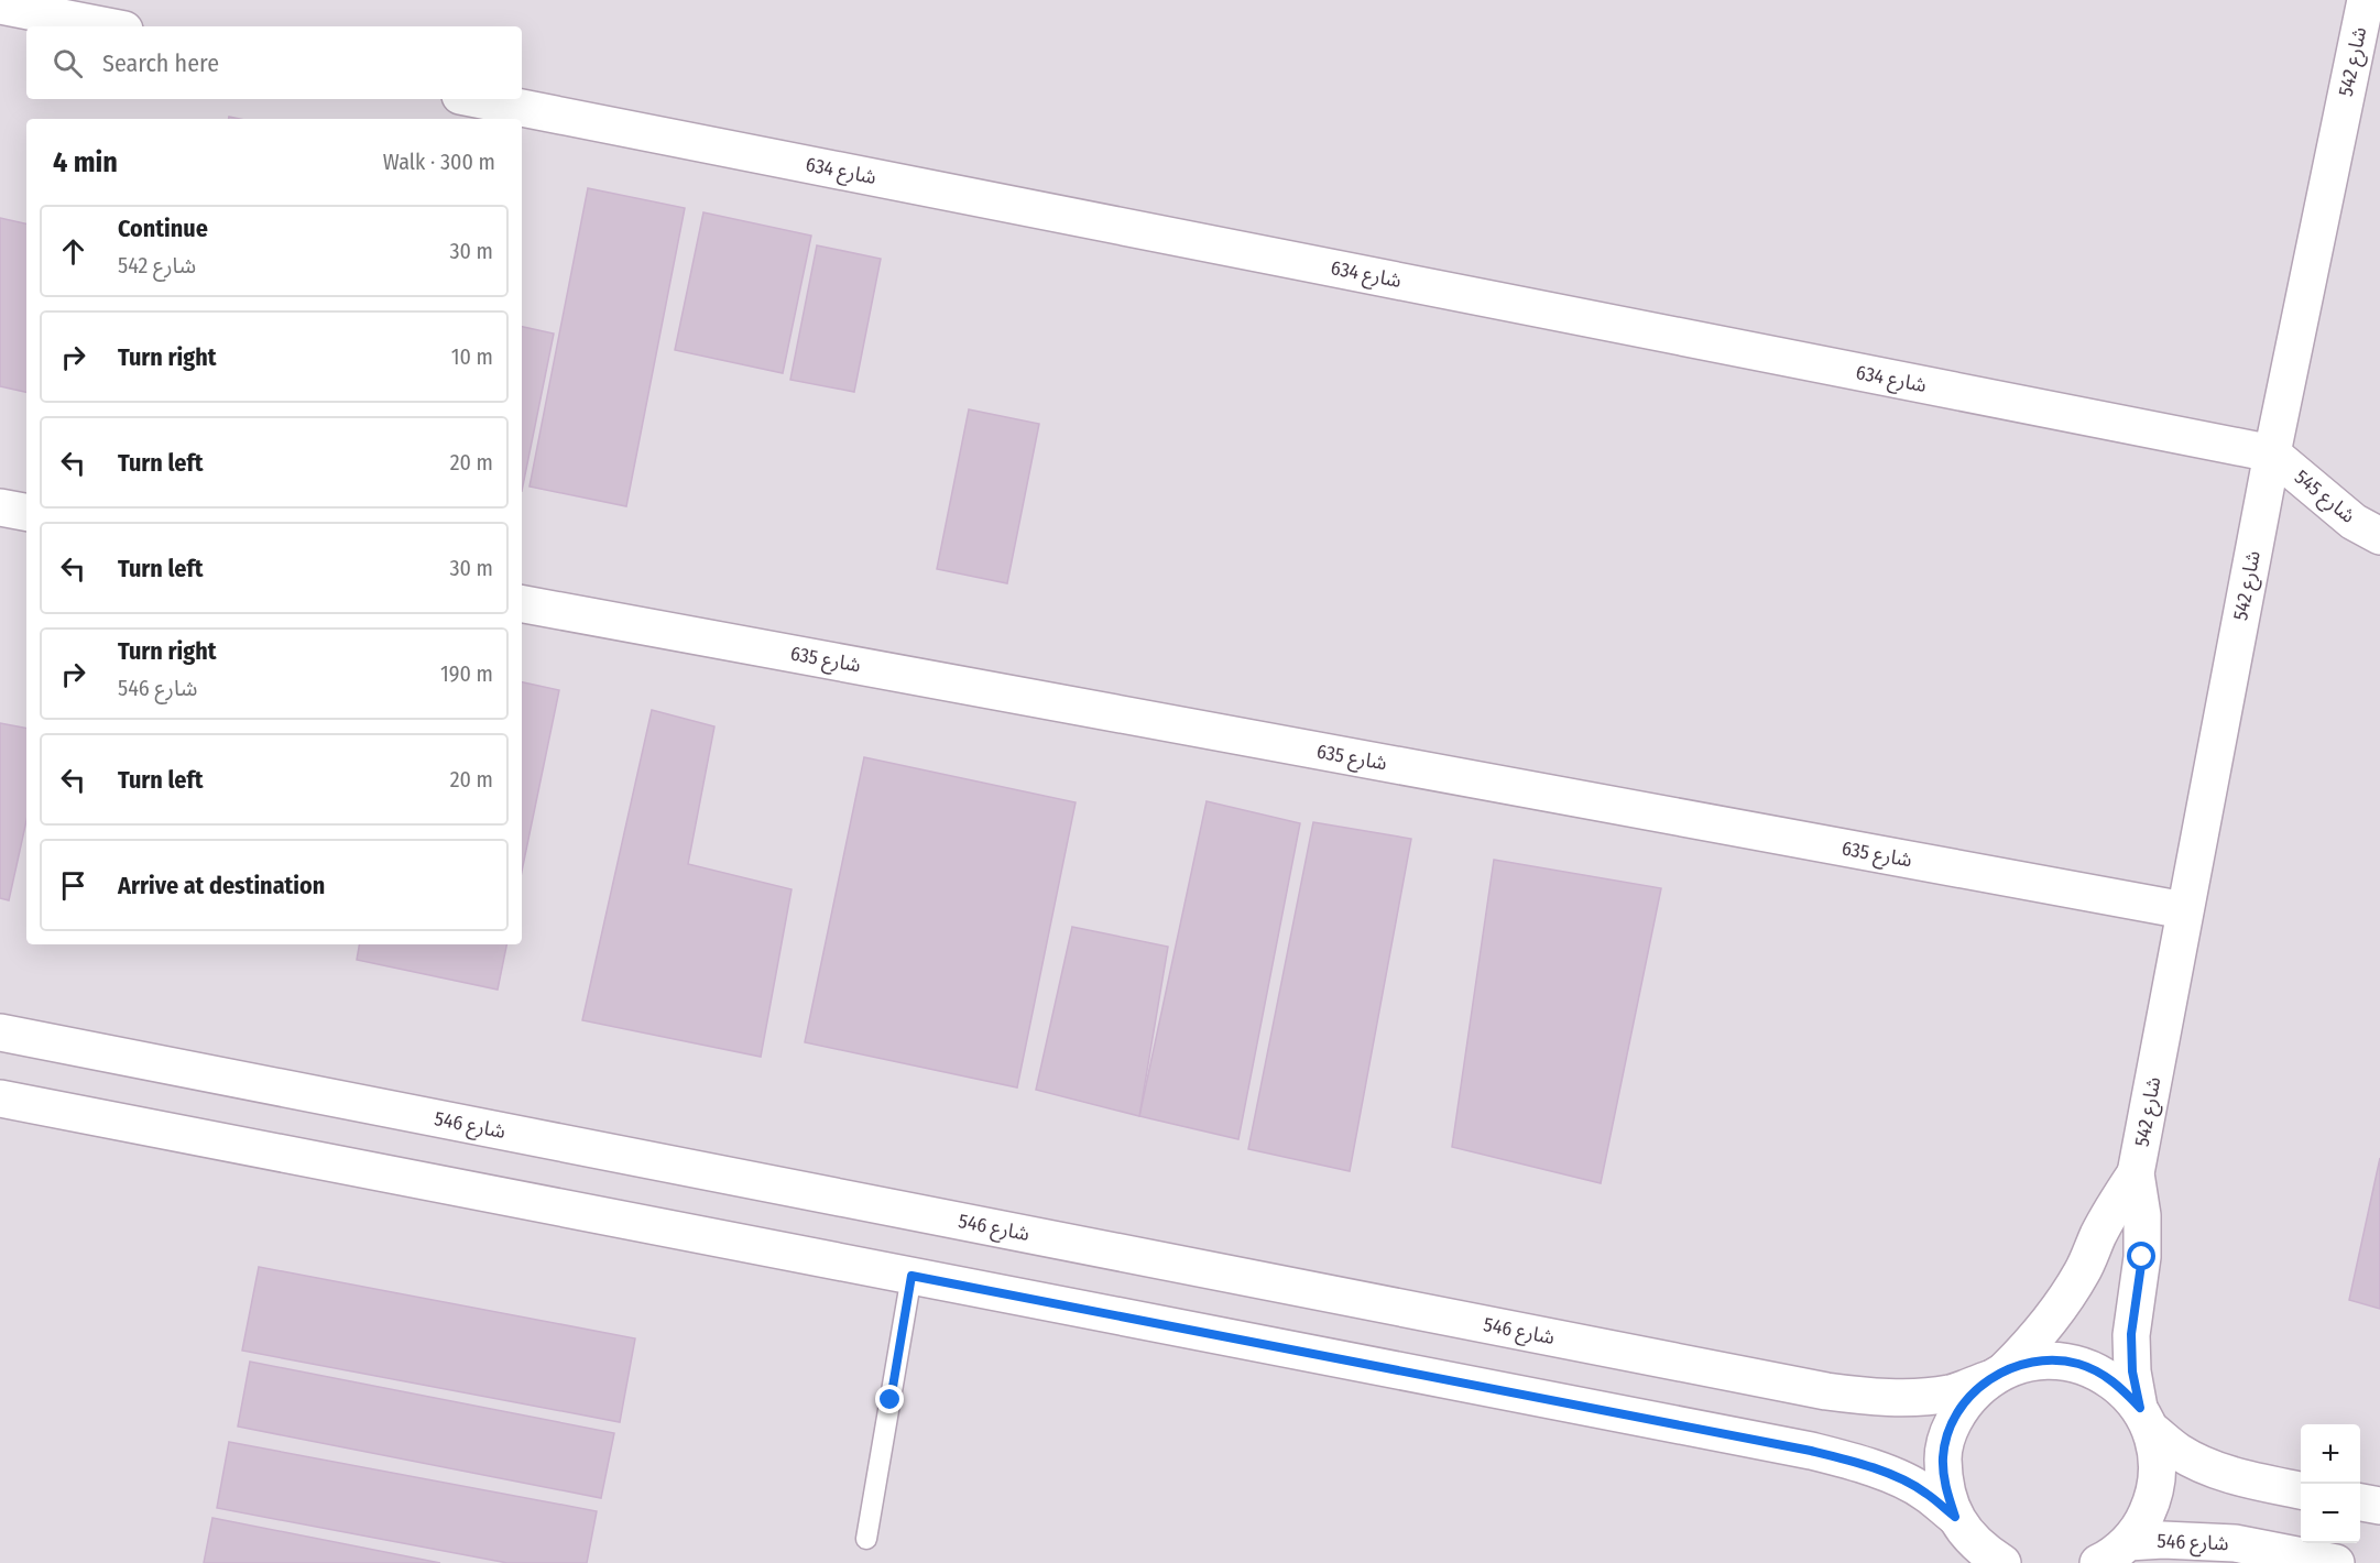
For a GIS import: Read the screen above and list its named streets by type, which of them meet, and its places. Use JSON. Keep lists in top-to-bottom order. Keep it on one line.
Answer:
{"streets":{"street":["شارع 542","شارع 634","شارع 545","شارع 635","شارع 546"]},"crossings":[["شارع 542","شارع 634"],["شارع 542","شارع 545"],["شارع 542","شارع 635"],["شارع 542","شارع 546"],["شارع 634","شارع 545"]],"page":{"search":"Search here","heading":["4 min","Walk · 300 m"],"list":[["Continue","شارع 542","30 m"],["Turn right","10 m"],["Turn left","20 m"],["Turn left","30 m"],["Turn right","شارع 546","190 m"],["Turn left","20 m"],"Arrive at destination"],"map_buttons":["+","−"]}}
